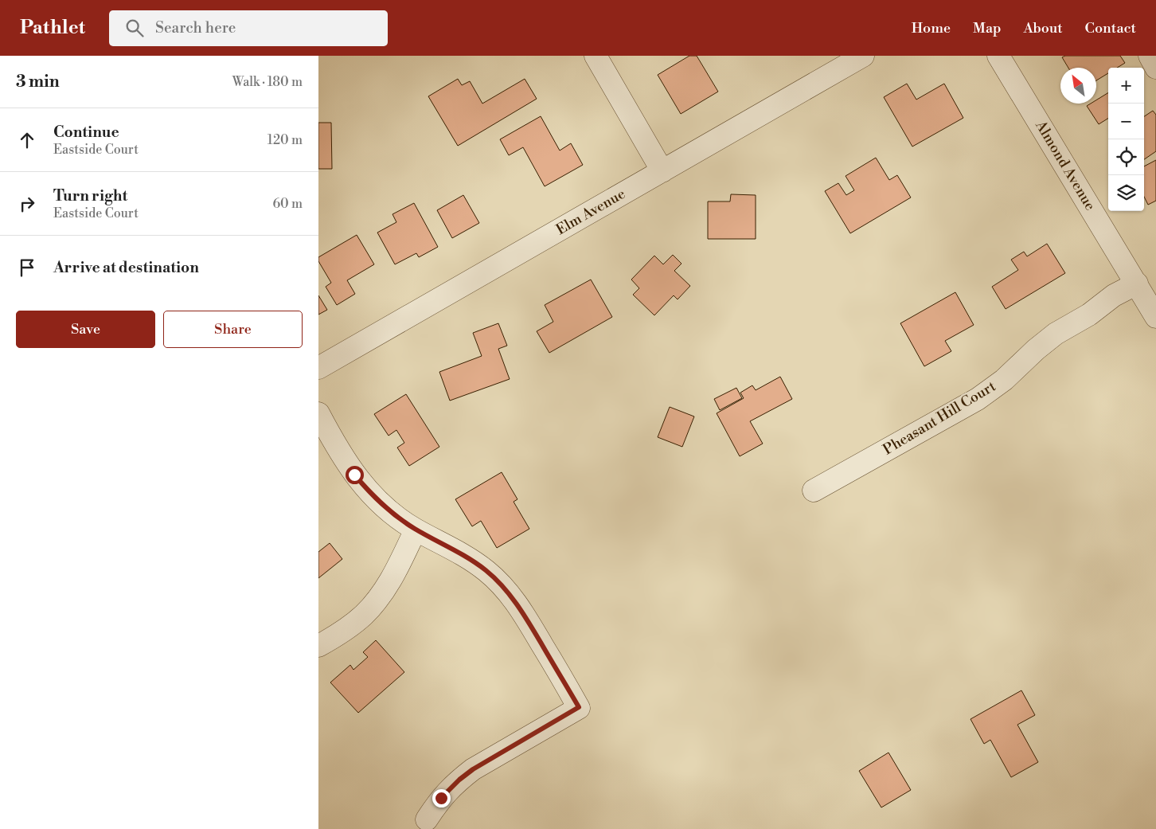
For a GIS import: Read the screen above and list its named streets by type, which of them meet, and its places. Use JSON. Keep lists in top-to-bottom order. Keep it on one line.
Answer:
{"streets":{"street":["Almond Avenue","Elm Avenue","Pheasant Hill Court"]},"crossings":[["Almond Avenue","Pheasant Hill Court"]],"north":"top left","page":{"header":"Pathlet","search":"Search here","nav":["Home","Map","About","Contact"],"heading":["3 min","Walk · 180 m"],"map_buttons":["+","−"],"list":[["Continue","Eastside Court","120 m"],["Turn right","Eastside Court","60 m"],"Arrive at destination"],"buttons":["Save","Share"]}}
